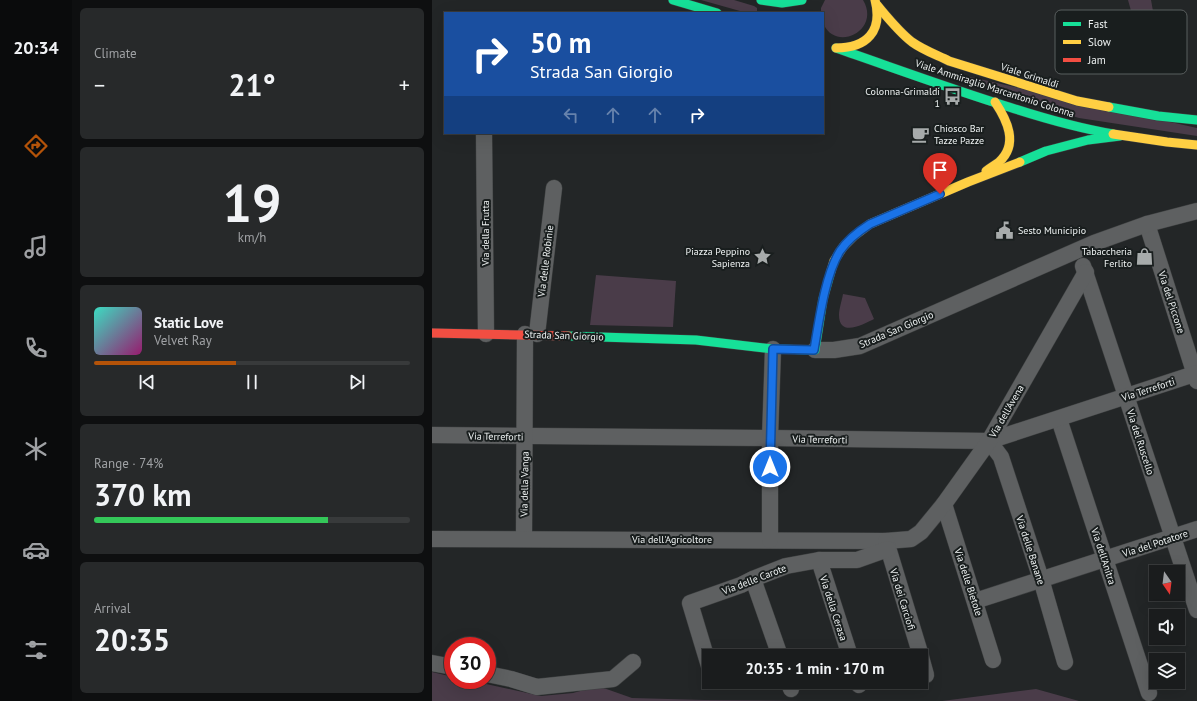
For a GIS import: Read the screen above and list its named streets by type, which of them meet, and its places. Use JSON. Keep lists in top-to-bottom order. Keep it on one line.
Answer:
{"streets":{"street":["Viale Grimaldi","Viale Ammiraglio Marcantonio Colonna","Via della Frutta","Via delle Robinie","Via del Piccone","Strada San Giorgio","Via Terreforti","Via dell'Avena","Via del Ruscello","Via della Vanga","Via dell'Agricoltore","Via del Potatore","Via delle Banane","Via dell'Anitra","Via delle Carote","Via delle Bietole","Via dei Carciofi","Via della Cerasa"]},"crossings":[["Viale Grimaldi","Viale Ammiraglio Marcantonio Colonna"],["Via della Frutta","Strada San Giorgio"],["Via delle Robinie","Strada San Giorgio"],["Via delle Robinie","Via della Vanga"],["Via del Piccone","Strada San Giorgio"],["Via del Piccone","Via Terreforti"],["Strada San Giorgio","Via del Ruscello"],["Strada San Giorgio","Via della Vanga"],["Via Terreforti","Via dell'Avena"],["Via Terreforti","Via del Ruscello"],["Via Terreforti","Via della Vanga"],["Via Terreforti","Via delle Banane"],["Via Terreforti","Via dell'Anitra"],["Via dell'Avena","Via del Ruscello"],["Via dell'Avena","Via dell'Agricoltore"],["Via dell'Avena","Via delle Banane"],["Via dell'Avena","Via delle Bietole"],["Via del Ruscello","Via del Potatore"],["Via della Vanga","Via dell'Agricoltore"],["Via dell'Agricoltore","Via delle Carote"],["Via dell'Agricoltore","Via dei Carciofi"],["Via del Potatore","Via delle Banane"],["Via del Potatore","Via dell'Anitra"],["Via del Potatore","Via delle Bietole"],["Via delle Carote","Via dei Carciofi"],["Via delle Carote","Via della Cerasa"]],"places":{"bus stop":["Colonna-Grimaldi 1"],"cafe":["Chiosco Bar Tazze Pazze"],"public building":["Sesto Municipio"],"place":["Piazza Peppino Sapienza"],"shop":["Tabaccheria Ferlito"]},"legend":["Fast","Slow","Jam"],"north":"bottom","page":{"tabs":"20:34","tile":["Climate",["19","km/h"],["Range · 74%","370 km"],["Arrival","20:35"]],"turn":["50 m","Strada San Giorgio"],"heat":["−","21°","+"],"song":["Static Love","Velvet Ray"],"limit":"30","trip":"20:35 · 1 min · 170 m"}}
